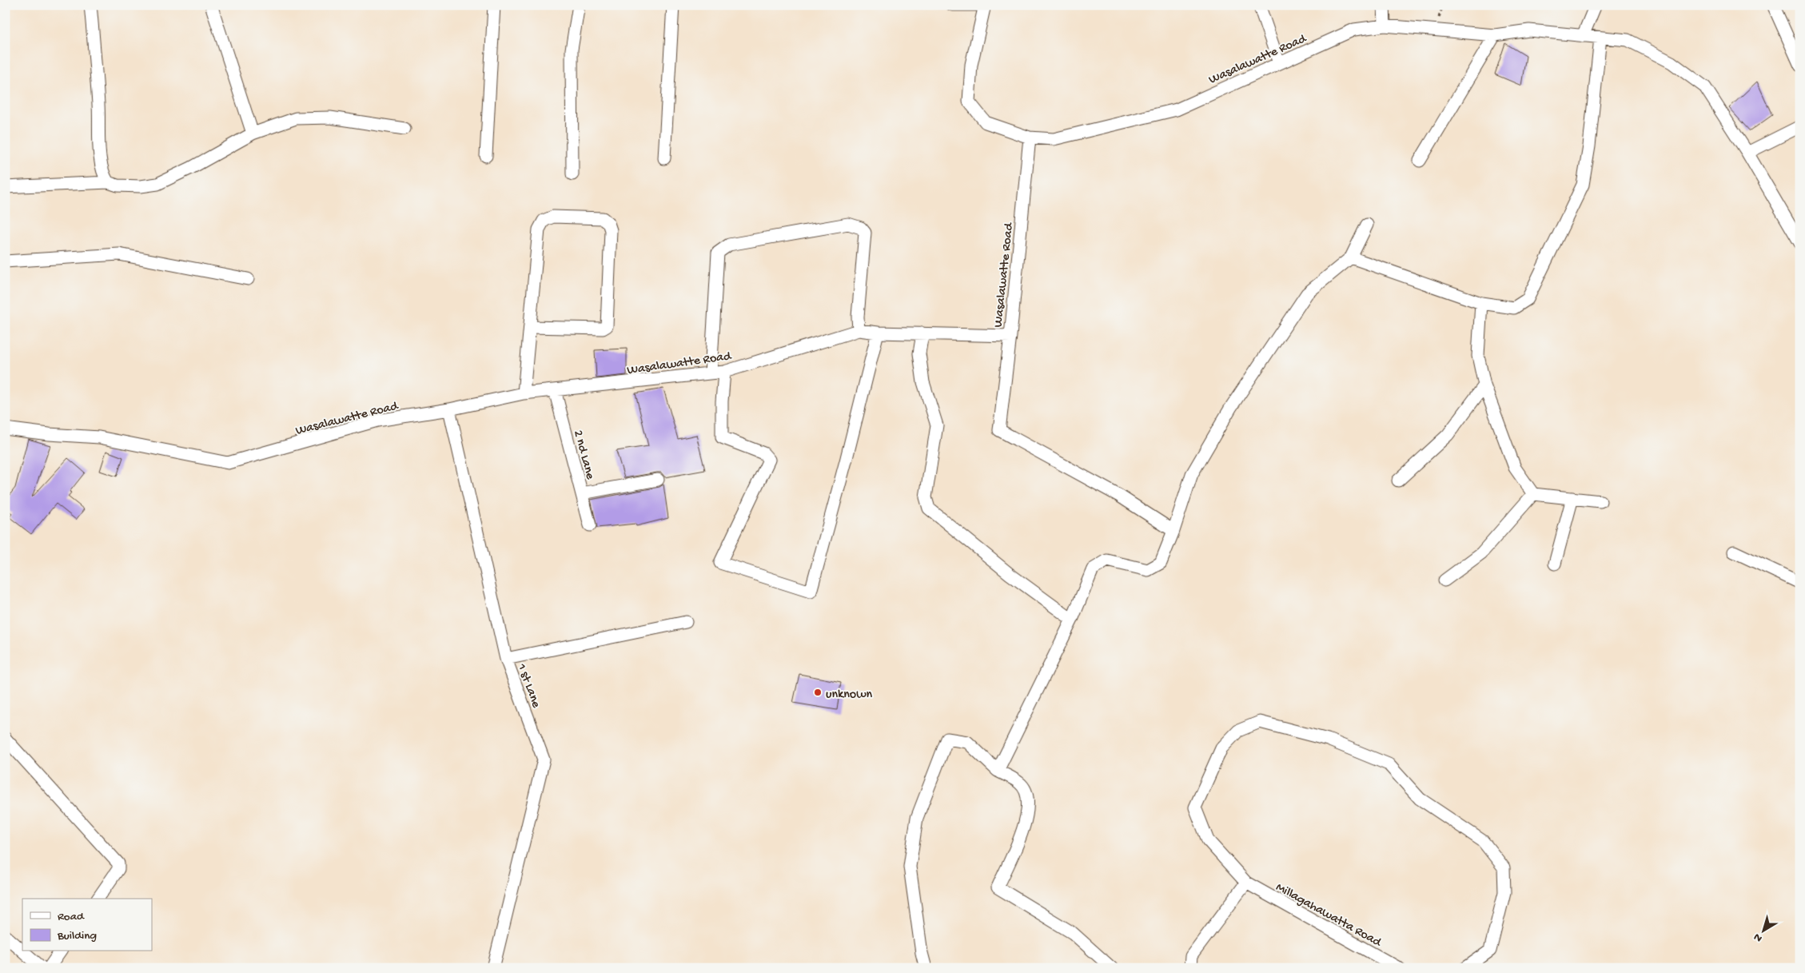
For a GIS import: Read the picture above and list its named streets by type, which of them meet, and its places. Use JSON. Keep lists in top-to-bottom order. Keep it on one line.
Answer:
{"streets":{"street":["Wasalawatte Road","2 nd Lane","1 st Lane","Millagahawatta Road"]},"crossings":[["Wasalawatte Road","2 nd Lane"],["Wasalawatte Road","1 st Lane"]],"places":["unknown"],"legend":["Road","Building"],"north":"bottom left"}
